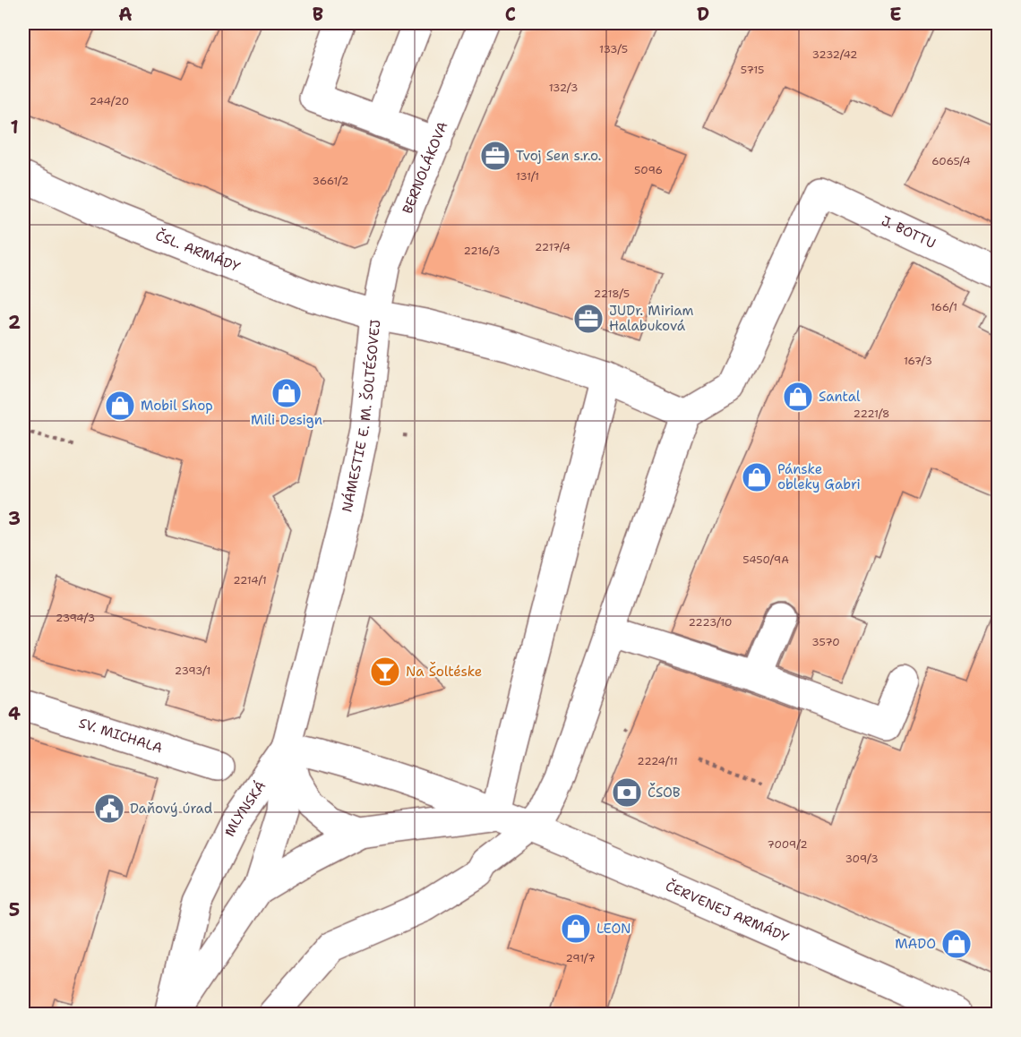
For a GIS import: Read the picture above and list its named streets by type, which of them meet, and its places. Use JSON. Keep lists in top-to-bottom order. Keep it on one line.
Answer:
{"streets":{"street":["BERNOLÁKOVA","J. BOTTU","ČSL. ARMÁDY","NÁMESTIE E. M. ŠOLTÉSOVEJ","SV. MICHALA","MLYNSKÁ","ČERVENEJ ARMÁDY"]},"crossings":[["BERNOLÁKOVA","ČSL. ARMÁDY"],["BERNOLÁKOVA","NÁMESTIE E. M. ŠOLTÉSOVEJ"],["J. BOTTU","NÁMESTIE E. M. ŠOLTÉSOVEJ"],["ČSL. ARMÁDY","NÁMESTIE E. M. ŠOLTÉSOVEJ"],["NÁMESTIE E. M. ŠOLTÉSOVEJ","MLYNSKÁ"],["NÁMESTIE E. M. ŠOLTÉSOVEJ","ČERVENEJ ARMÁDY"],["MLYNSKÁ","ČERVENEJ ARMÁDY"]],"places":{"office":["Tvoj Sen s.r.o.","JUDr. Miriam Halabuková"],"shop":["Mili Design","Santal","Mobil Shop","Pánske obleky Gabri","LEON","MADO"],"bar":["Na Šoltéske"],"bank":["ČSOB"],"public building":["Daňový úrad"]},"house_numbers":["133/5","3232/42","5715","132/3","244/20","6065/4","5096","131/1","3661/2","2217/4","2216/3","2218/5","166/1","167/3","2221/8","5450/9A","2214/1","2394/3","2223/10","3570","2393/1","2224/11","7009/2","309/3","291/7"],"grid":{"columns":["A","B","C","D","E"],"rows":["1","2","3","4","5"]}}
